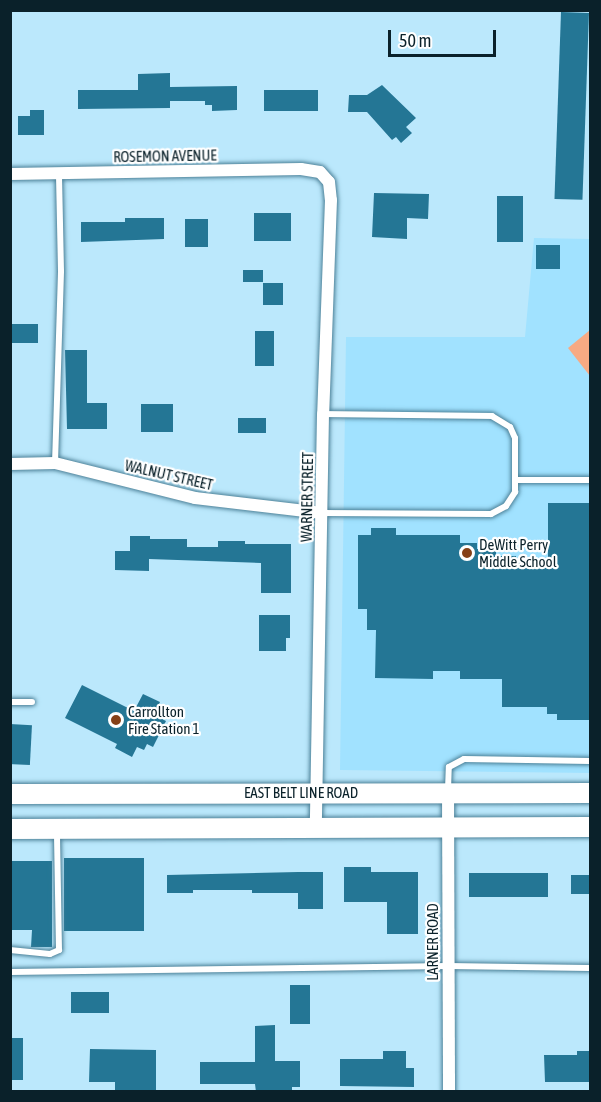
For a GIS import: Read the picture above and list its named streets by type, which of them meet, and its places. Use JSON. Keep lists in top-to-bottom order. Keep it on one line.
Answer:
{"streets":{"main road":["EAST BELT LINE ROAD"],"street":["ROSEMON AVENUE","WALNUT STREET","WARNER STREET","LARNER ROAD"]},"crossings":[["ROSEMON AVENUE","WARNER STREET"],["WALNUT STREET","WARNER STREET"],["WARNER STREET","EAST BELT LINE ROAD"],["EAST BELT LINE ROAD","LARNER ROAD"]],"places":["DeWitt Perry Middle School","Carrollton Fire Station 1"],"scale_bar":"50 m"}
